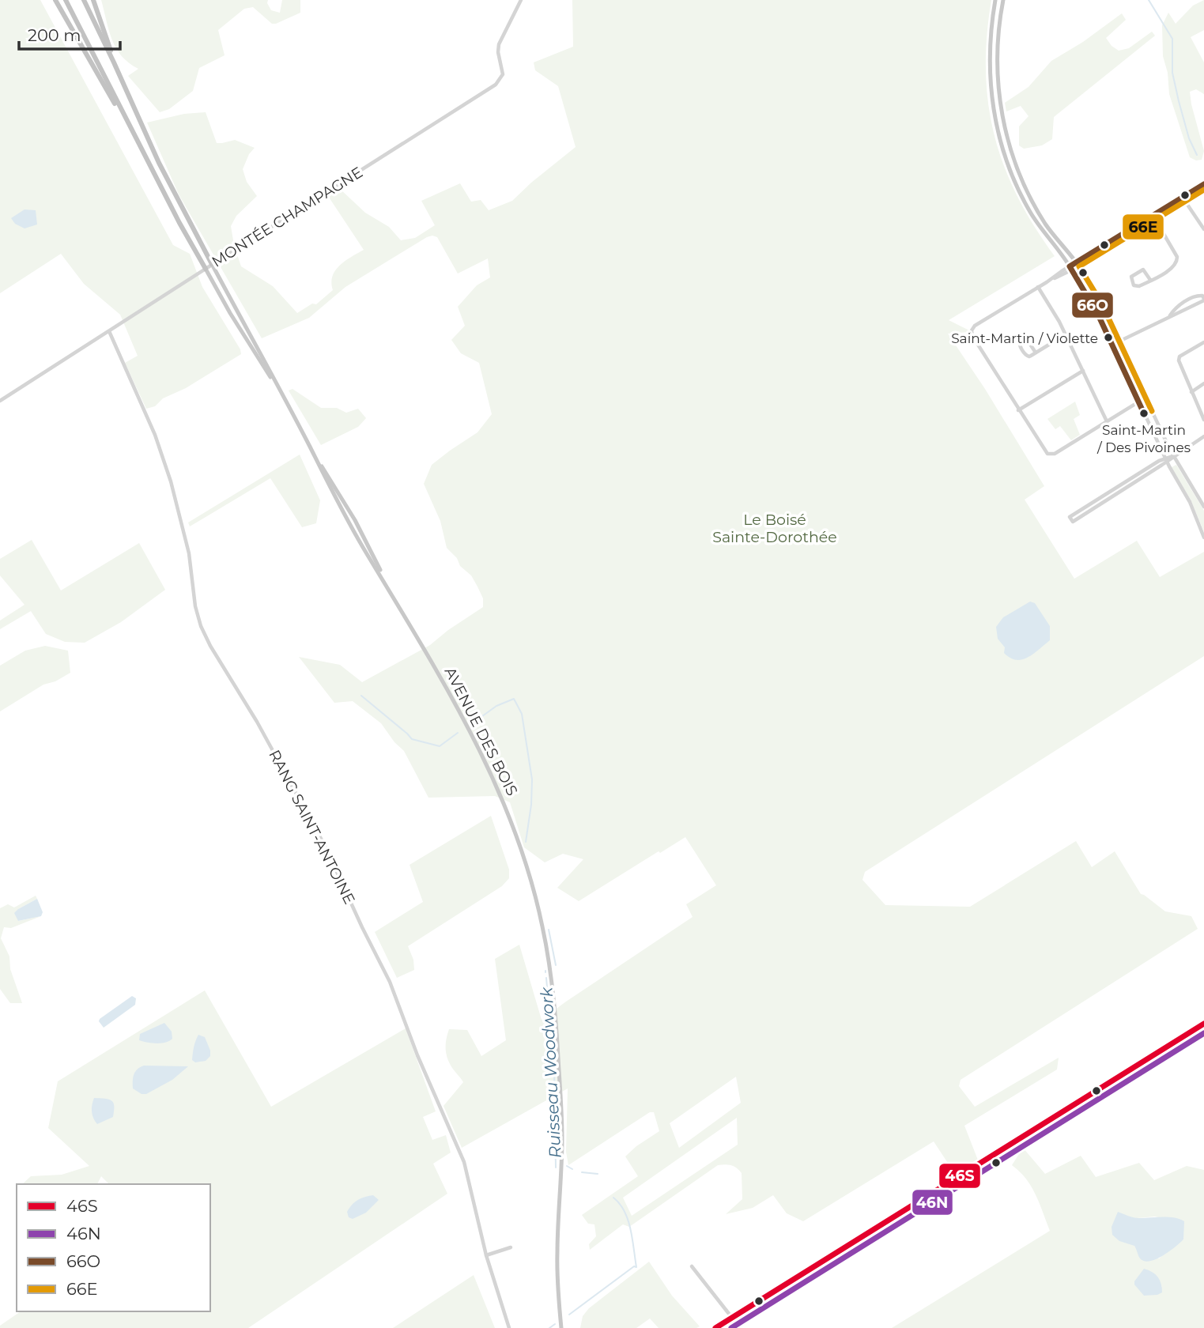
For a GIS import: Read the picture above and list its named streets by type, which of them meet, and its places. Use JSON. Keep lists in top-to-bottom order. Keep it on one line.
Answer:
{"streets":{"main road":["AVENUE DES BOIS"],"street":["MONTÉE CHAMPAGNE","RANG SAINT-ANTOINE"]},"crossings":[["MONTÉE CHAMPAGNE","AVENUE DES BOIS"],["MONTÉE CHAMPAGNE","RANG SAINT-ANTOINE"]],"water":["Ruisseau Woodwork"],"parks":["Le Boisé Sainte-Dorothée"],"places":["Saint-Martin / Violette","Saint-Martin / Des Pivoines"],"lines":["transit line 66O","transit line 66E","transit line 46S","transit line 46N"],"legend":["46S","46N","66O","66E"],"scale_bar":"200 m"}
